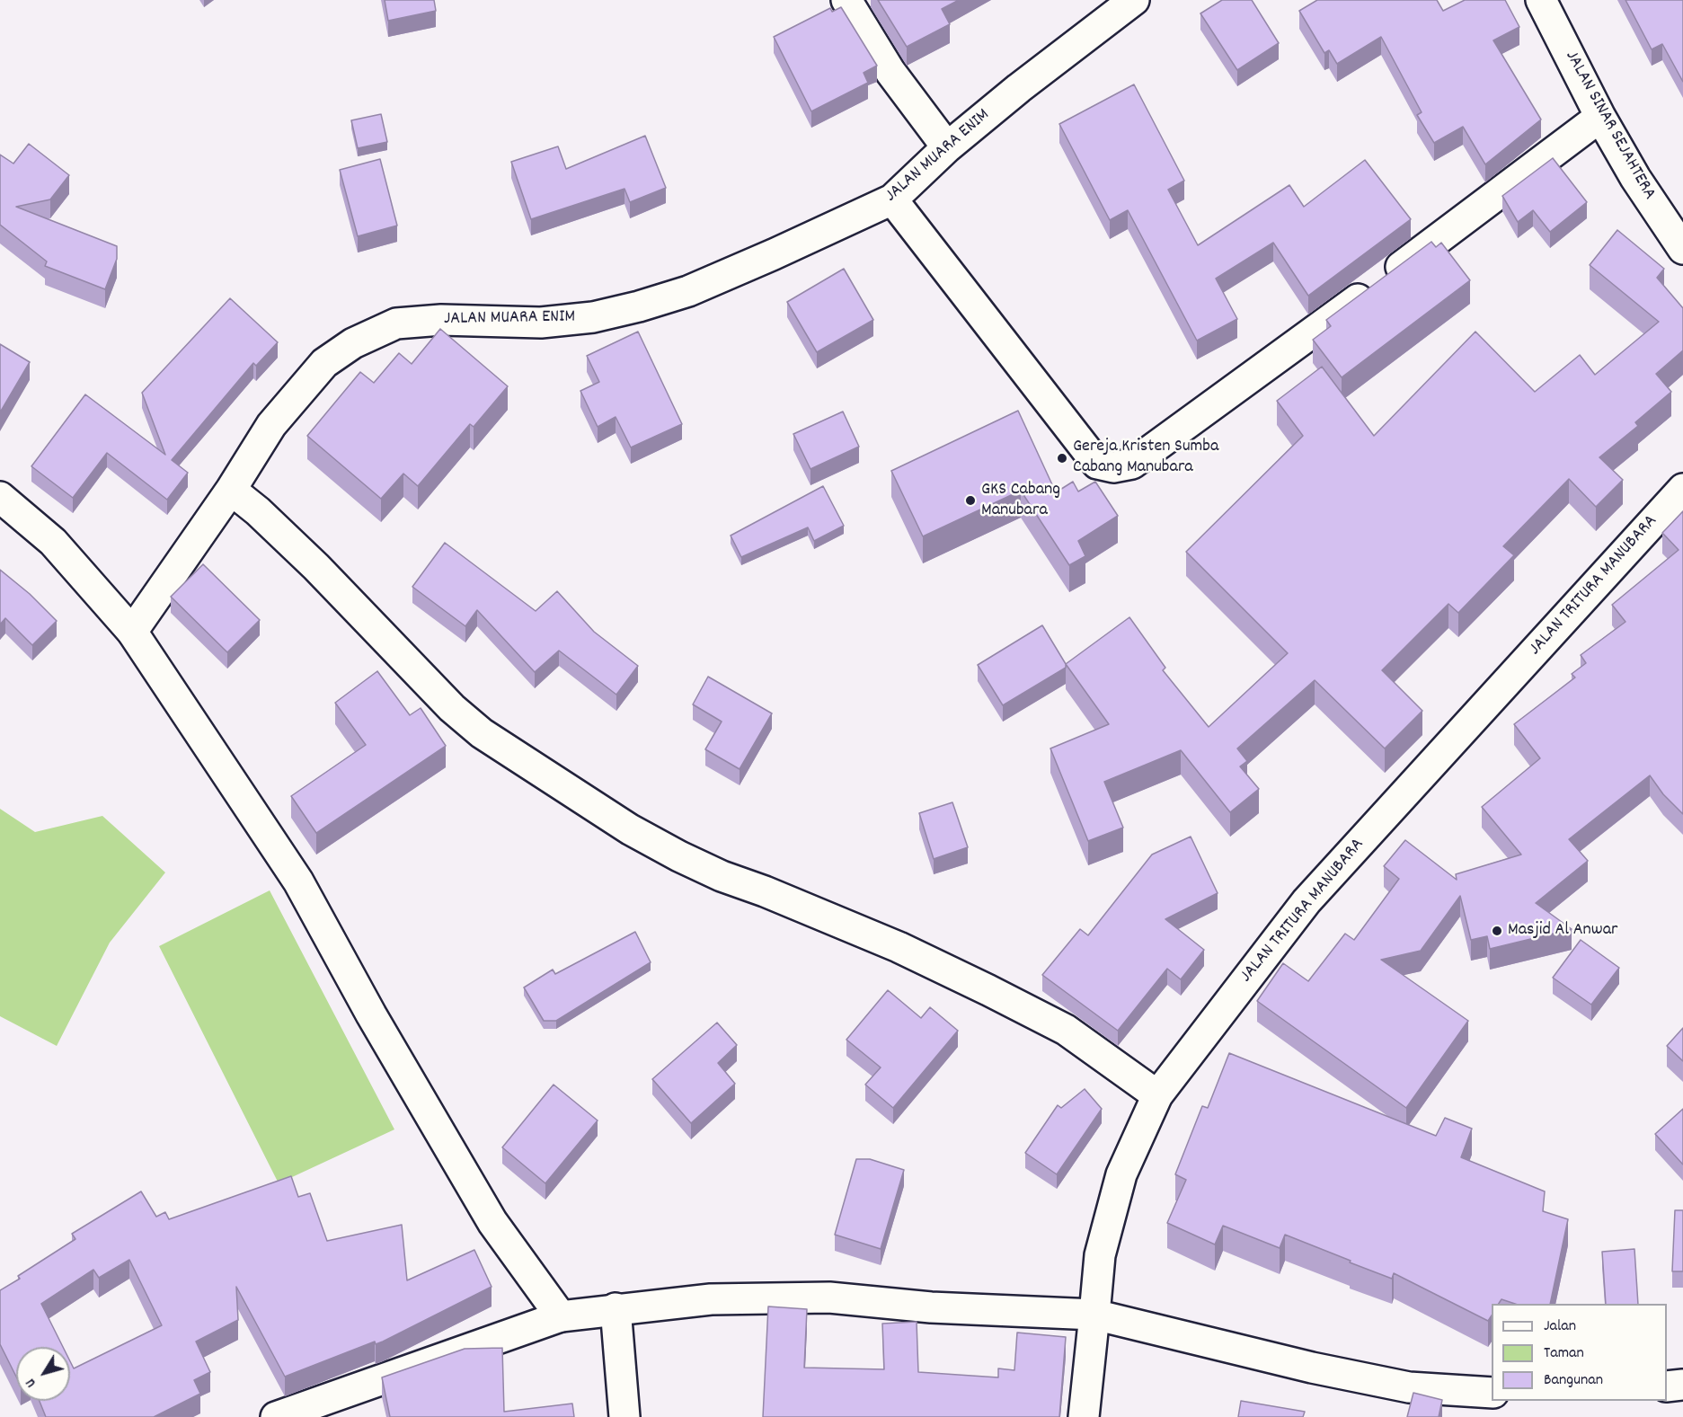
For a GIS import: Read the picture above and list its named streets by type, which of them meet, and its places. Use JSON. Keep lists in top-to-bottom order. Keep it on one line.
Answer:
{"streets":{"street":["JALAN SINAR SEJAHTERA","JALAN MUARA ENIM","JALAN TRITURA MANUBARA"]},"places":["Gereja Kristen Sumba Cabang Manubara","GKS Cabang Manubara","Masjid Al Anwar"],"legend":["Jalan","Taman","Bangunan"],"north":"bottom left"}
